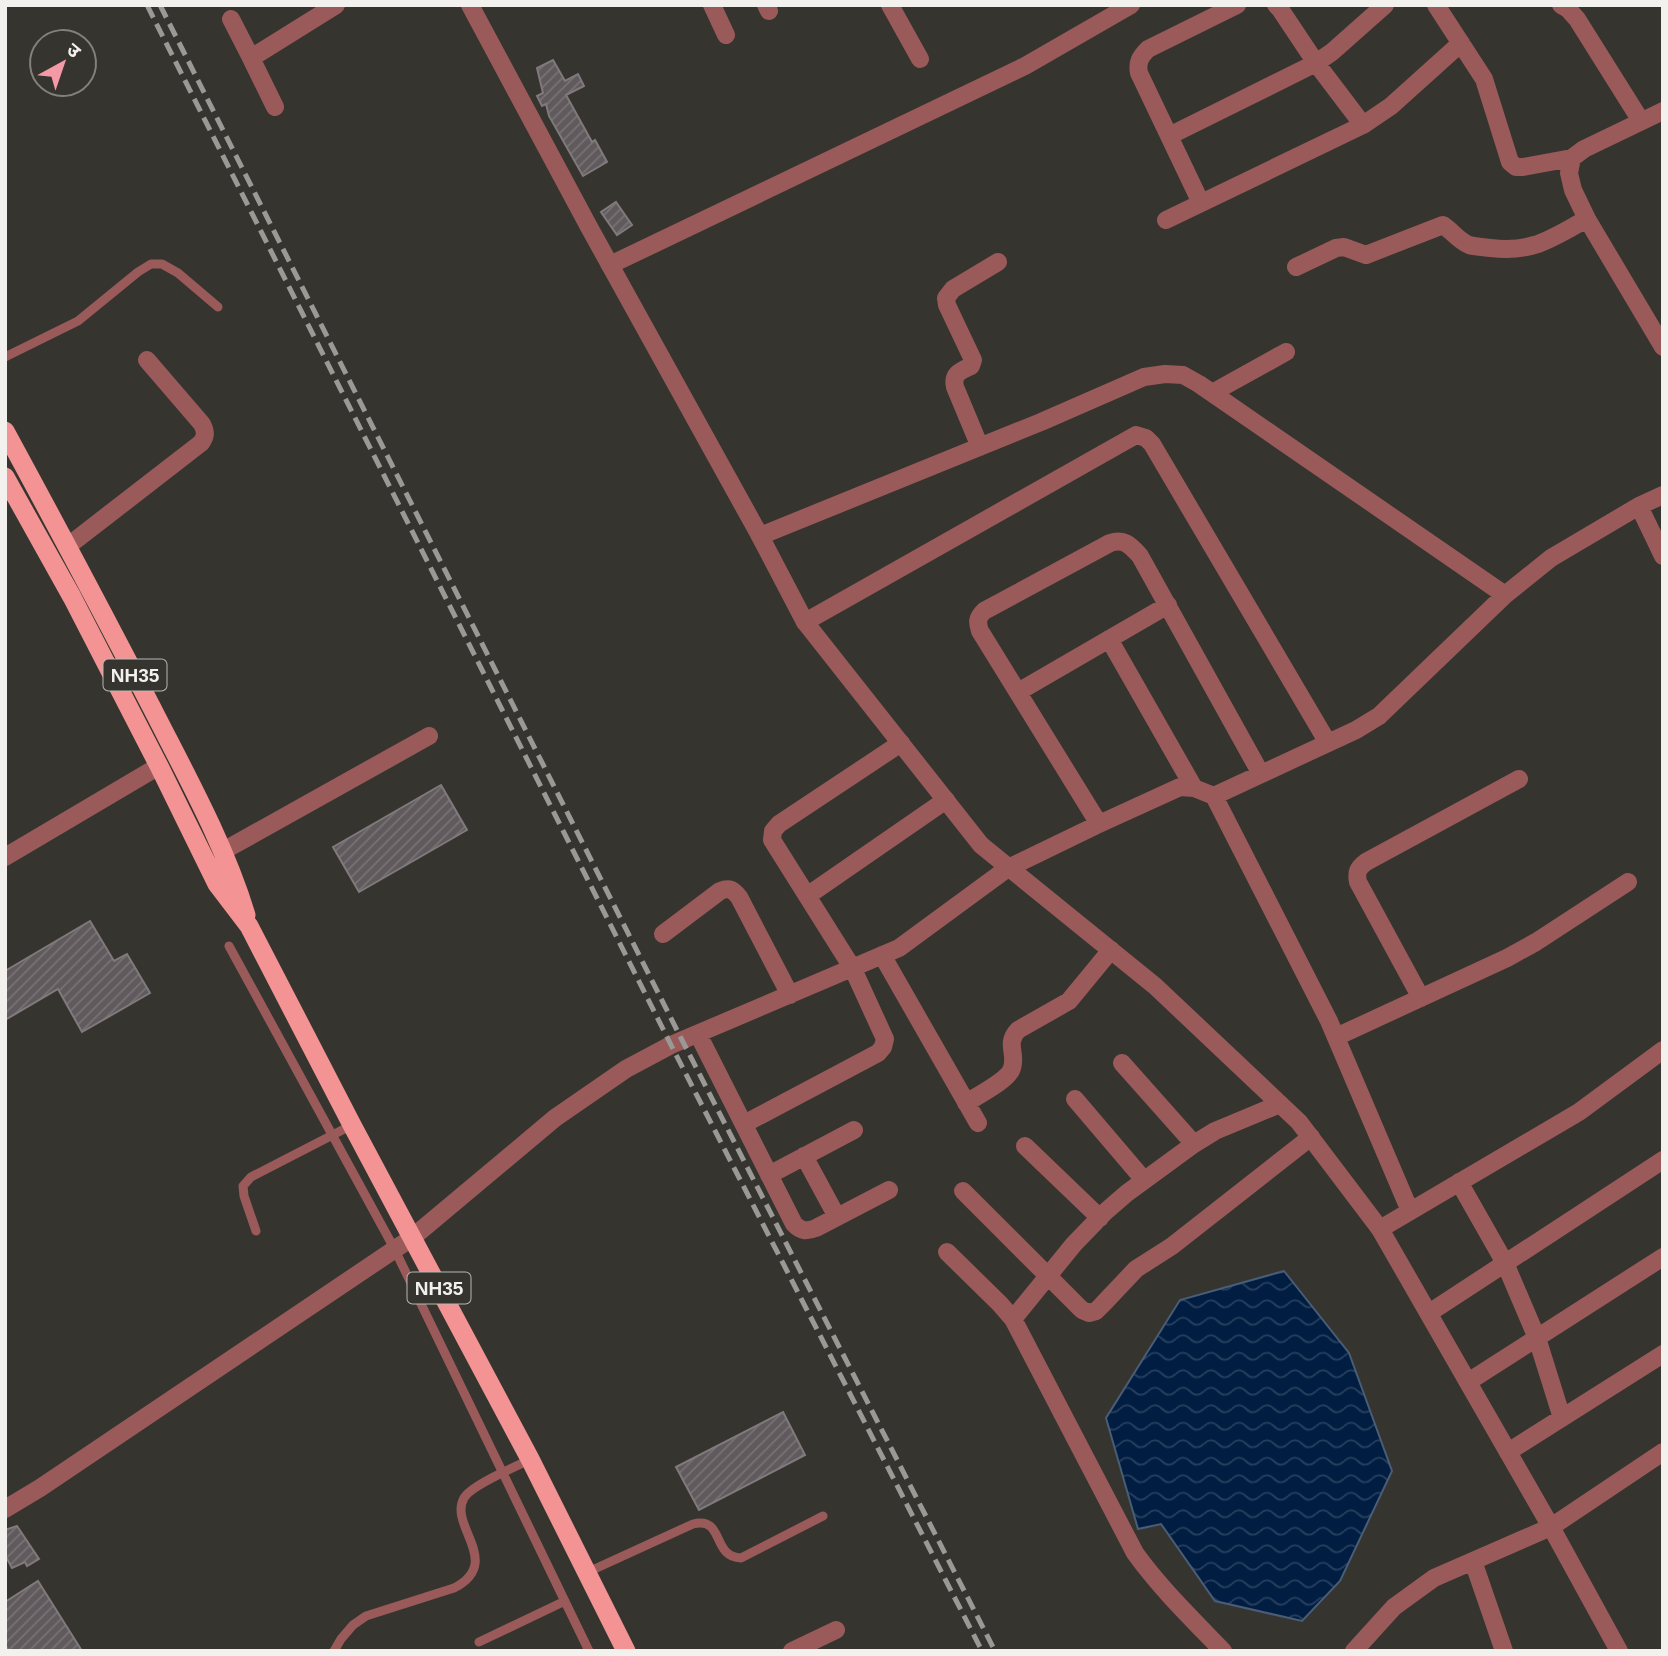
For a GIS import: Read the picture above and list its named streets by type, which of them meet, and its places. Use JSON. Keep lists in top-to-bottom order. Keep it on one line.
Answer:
{"streets":{"highway":["NH35"]},"north":"top right"}
